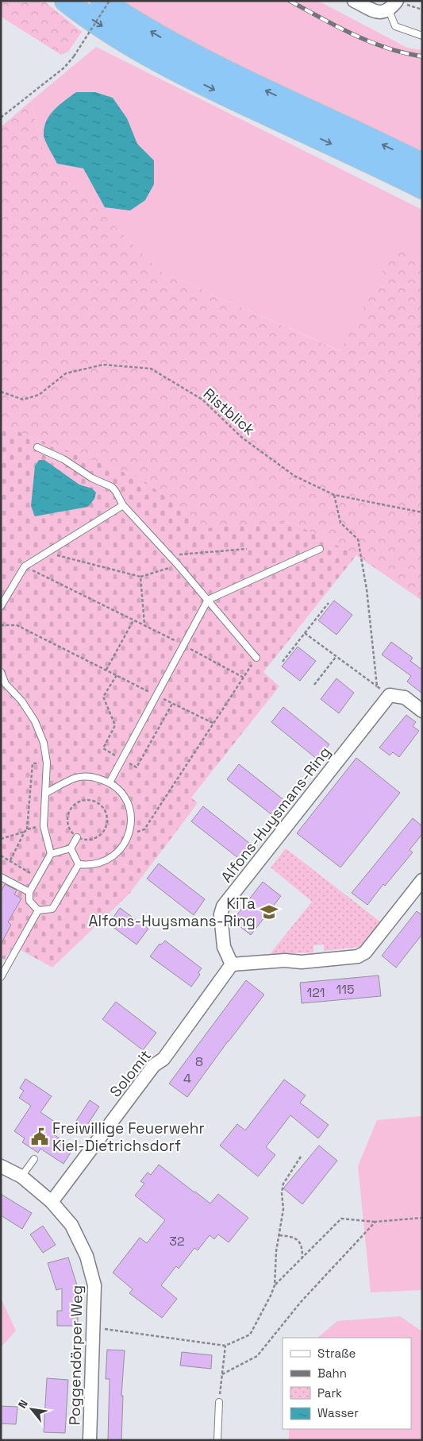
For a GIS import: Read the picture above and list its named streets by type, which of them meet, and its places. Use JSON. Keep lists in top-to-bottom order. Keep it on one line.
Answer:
{"streets":{"street":["Alfons-Huysmans-Ring","Solomit","Poggendörper Weg"],"path":["Ristblick"]},"crossings":[["Alfons-Huysmans-Ring","Solomit"],["Solomit","Poggendörper Weg"]],"places":{"school or university":["KiTa Alfons-Huysmans-Ring"],"public building":["Freiwillige Feuerwehr Kiel-Dietrichsdorf"]},"house_numbers":["115","121","8","4","32"],"legend":["Straße","Bahn","Park","Wasser"],"north":"top left"}
